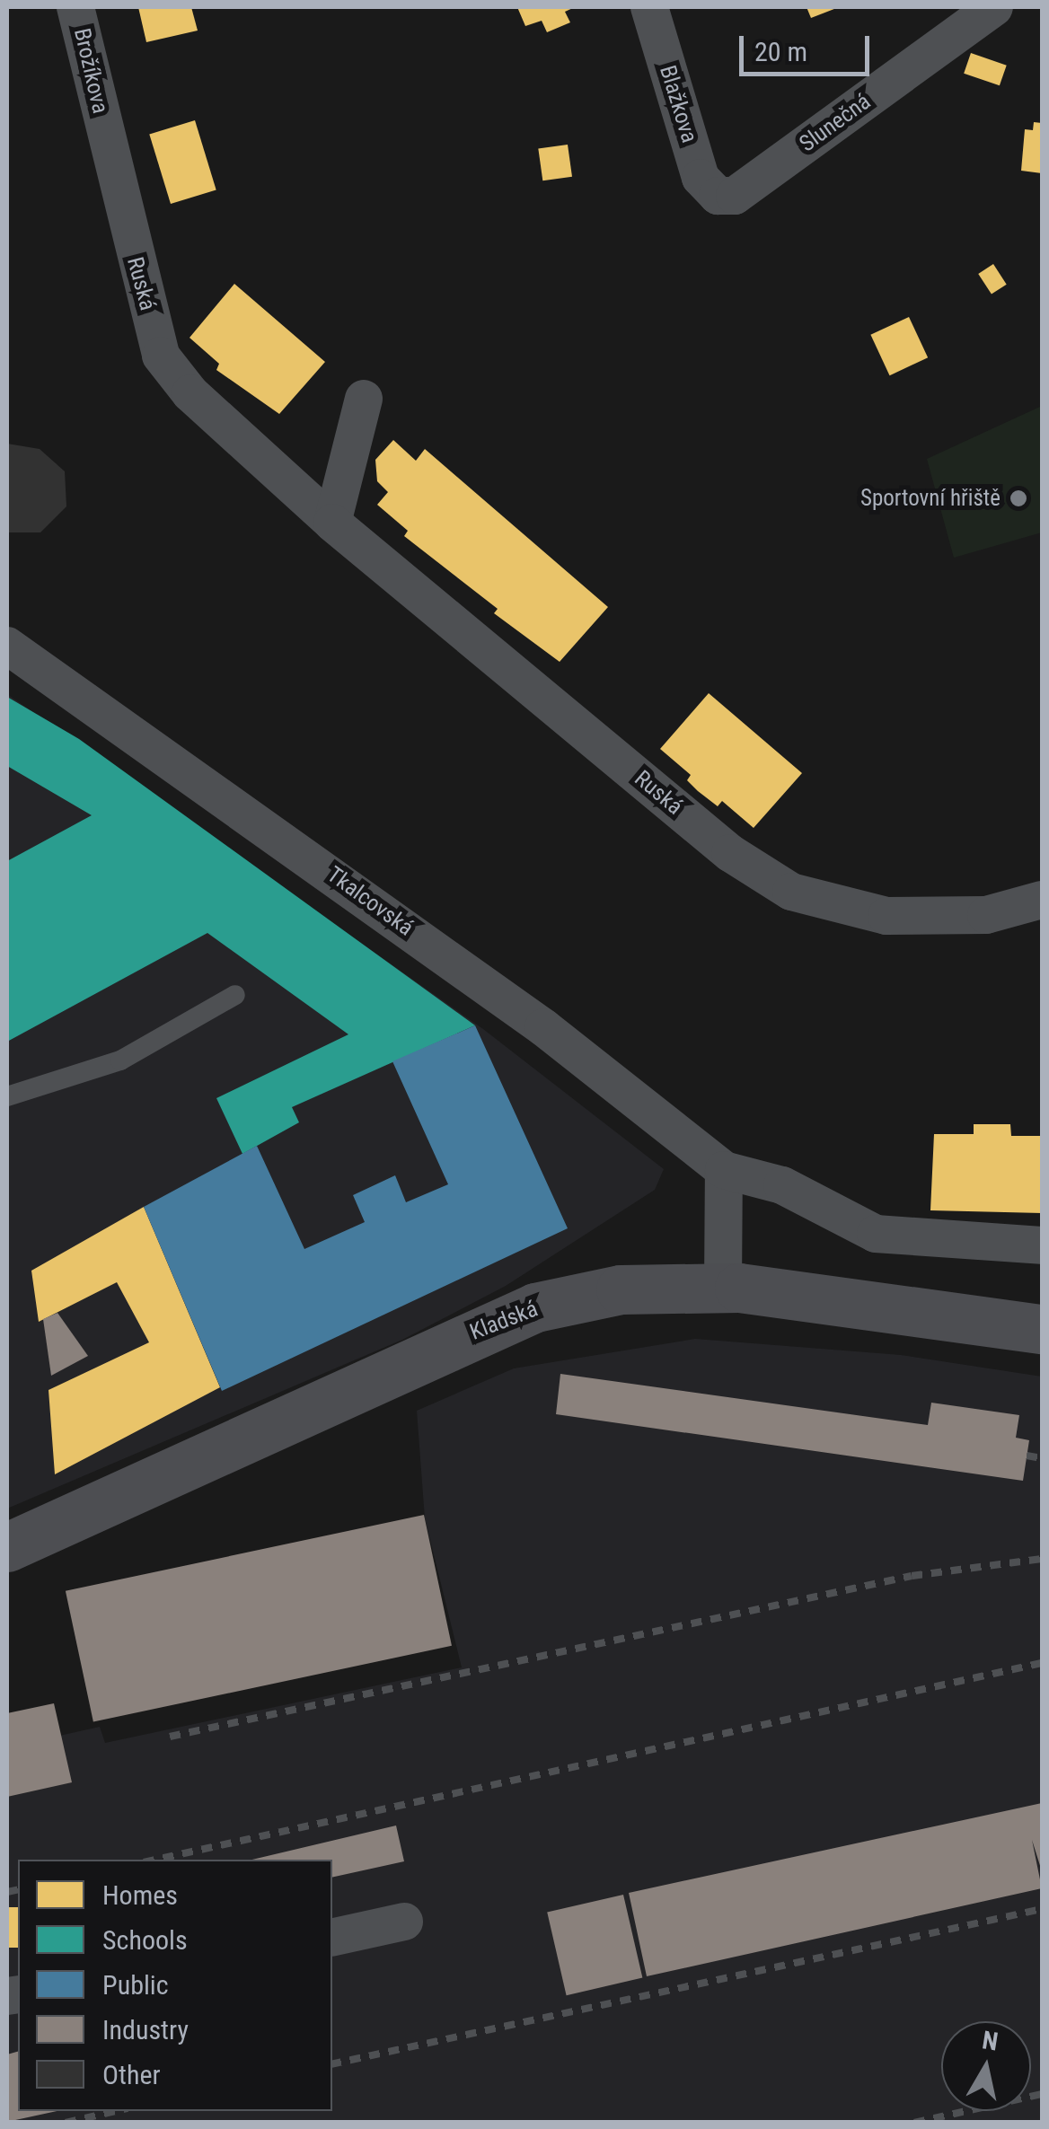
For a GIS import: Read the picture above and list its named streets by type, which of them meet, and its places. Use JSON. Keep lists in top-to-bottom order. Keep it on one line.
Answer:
{"streets":{"main road":["Kladská"],"street":["Brožíkova","Blažkova","Slunečná","Ruská","Tkalcovská"]},"crossings":[["Brožíkova","Ruská"],["Blažkova","Slunečná"]],"places":["Sportovní hřiště"],"legend":["Homes","Schools","Public","Industry","Other"],"scale_bar":"20 m","north":"top"}
